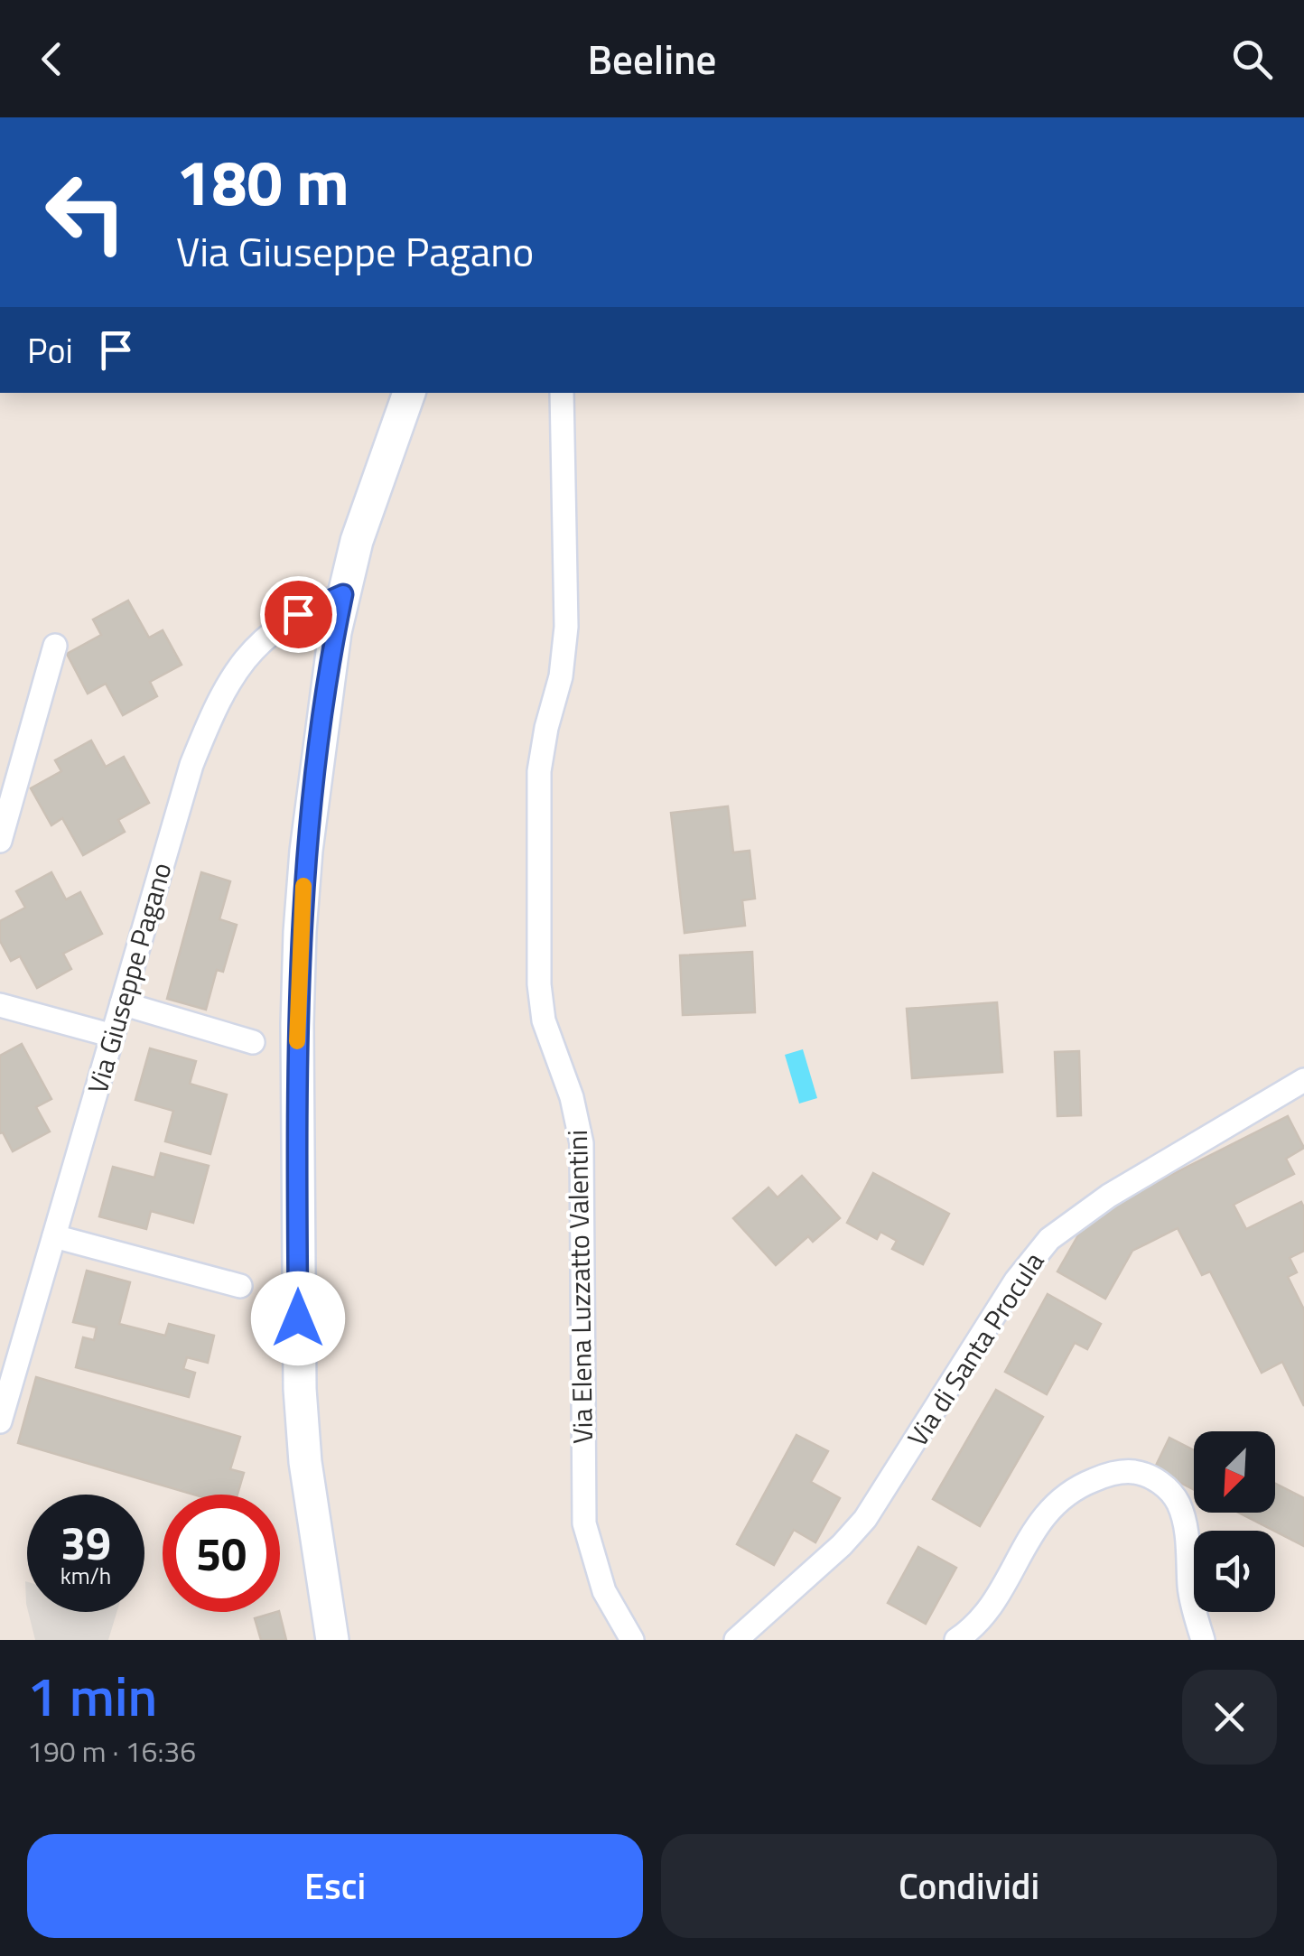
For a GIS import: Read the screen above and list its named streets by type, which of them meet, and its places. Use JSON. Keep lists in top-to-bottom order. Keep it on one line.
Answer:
{"streets":{"street":["Via Giuseppe Pagano","Via Elena Luzzatto Valentini","Via di Santa Procula"]},"north":"bottom left","page":{"header":"Beeline","turn":["180 m","Via Giuseppe Pagano"],"then":"Poi","speed":"39 km/h","limit":"50","heading":["1 min","190 m · 16:36"],"buttons":["Esci","Condividi"]}}
